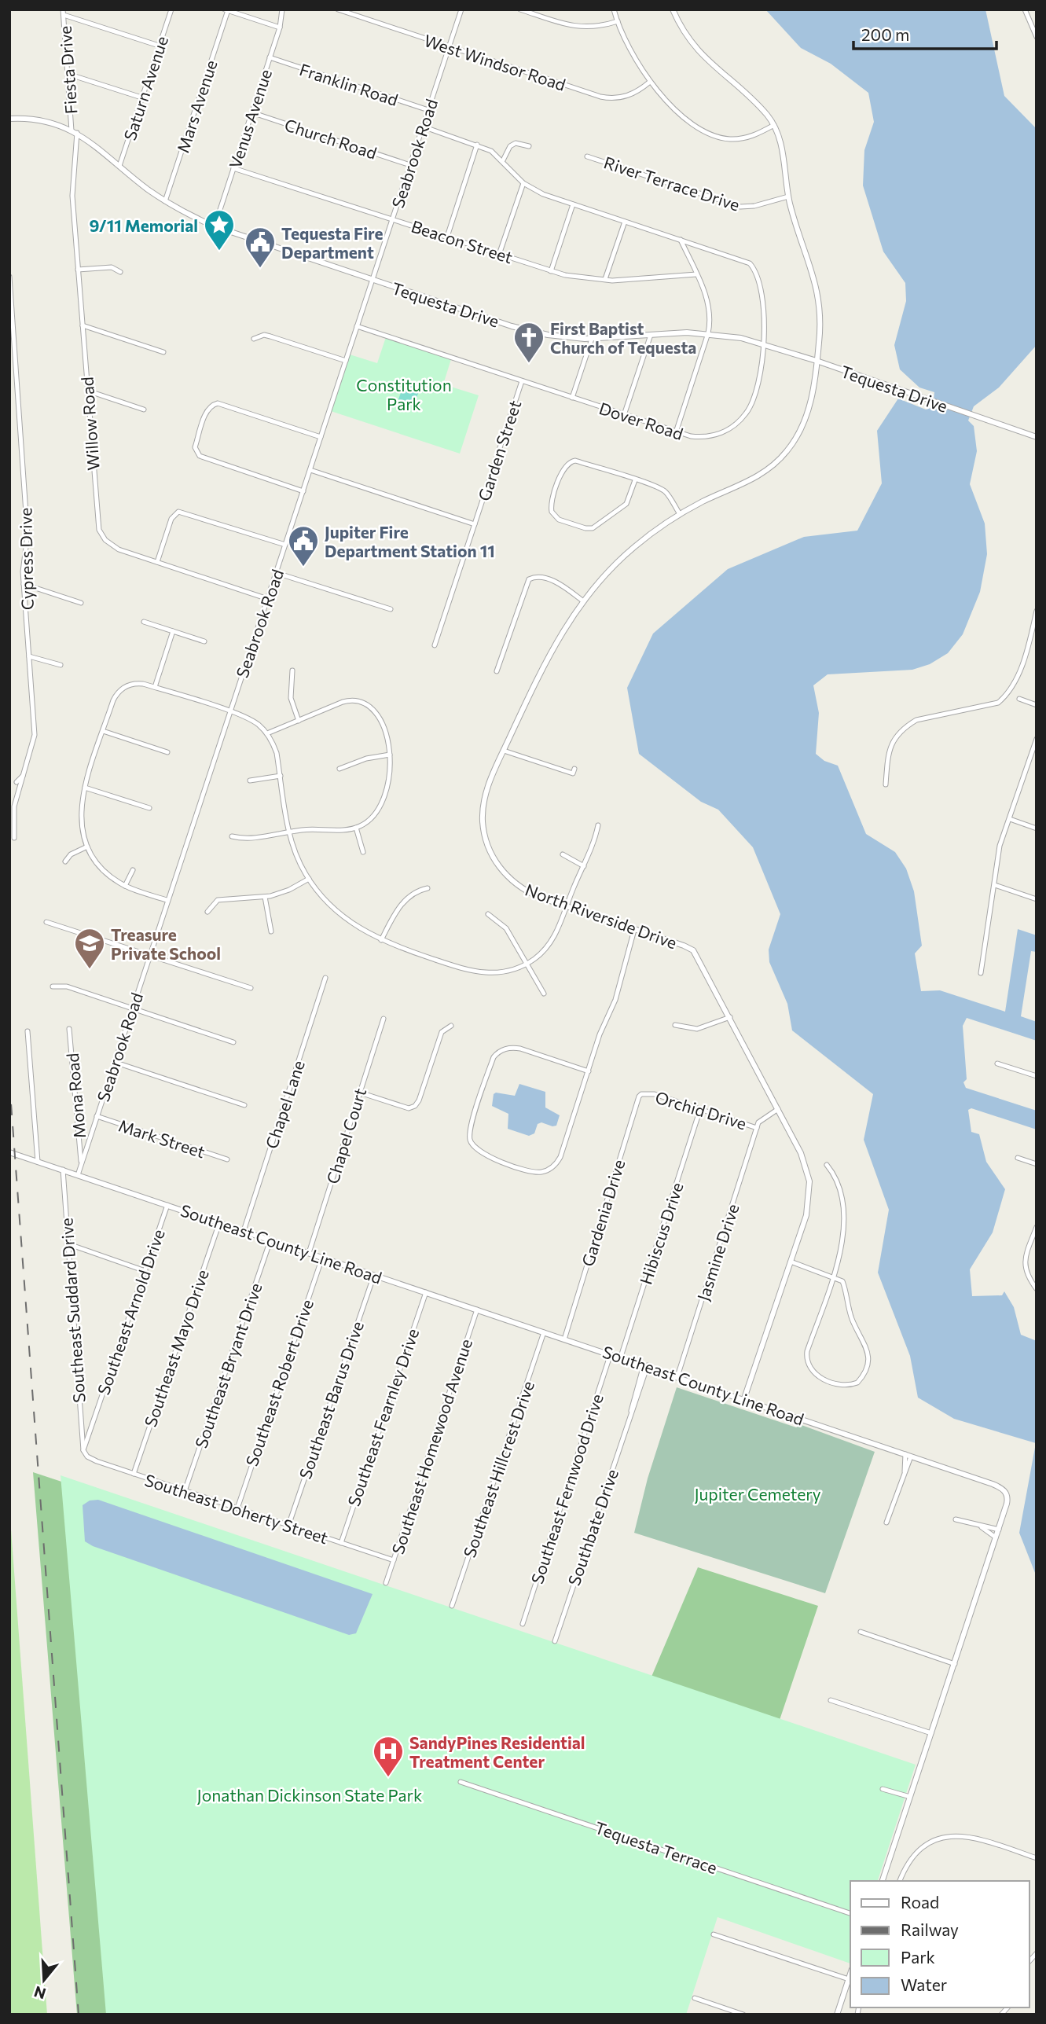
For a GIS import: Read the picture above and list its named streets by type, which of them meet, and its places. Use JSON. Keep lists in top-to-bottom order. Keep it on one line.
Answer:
{"streets":{"street":["West Windsor Road","Fiesta Drive","Franklin Road","Saturn Avenue","Mars Avenue","Venus Avenue","Church Road","Seabrook Road","River Terrace Drive","Beacon Street","Tequesta Drive","Dover Road","Willow Road","Garden Street","Cypress Drive","North Riverside Drive","Mona Road","Chapel Lane","Orchid Drive","Chapel Court","Mark Street","Gardenia Drive","Hibiscus Drive","Southeast County Line Road","Jasmine Drive","Southeast Suddard Drive","Southeast Arnold Drive","Southeast Mayo Drive","Southeast Bryant Drive","Southeast Robert Drive","Southeast Barus Drive","Southeast Fearnley Drive","Southeast Homewood Avenue","Southeast Hillcrest Drive","Southeast Fernwood Drive","Southeast Doherty Street","Southbate Drive","Tequesta Terrace"]},"crossings":[["West Windsor Road","Seabrook Road"],["Fiesta Drive","Tequesta Drive"],["Fiesta Drive","Willow Road"],["Franklin Road","Venus Avenue"],["Franklin Road","Seabrook Road"],["Saturn Avenue","Tequesta Drive"],["Mars Avenue","Tequesta Drive"],["Venus Avenue","Church Road"],["Venus Avenue","Beacon Street"],["Venus Avenue","Tequesta Drive"],["Church Road","Seabrook Road"],["Seabrook Road","Beacon Street"],["Seabrook Road","Tequesta Drive"],["Seabrook Road","Dover Road"],["Seabrook Road","Willow Road"],["Seabrook Road","Mona Road"],["Seabrook Road","Mark Street"],["Seabrook Road","Southeast County Line Road"],["River Terrace Drive","North Riverside Drive"],["Tequesta Drive","Dover Road"],["Tequesta Drive","Willow Road"],["Tequesta Drive","North Riverside Drive"],["Dover Road","Garden Street"],["North Riverside Drive","Orchid Drive"],["North Riverside Drive","Southeast County Line Road"],["Chapel Lane","Southeast County Line Road"],["Orchid Drive","Gardenia Drive"],["Orchid Drive","Hibiscus Drive"],["Orchid Drive","Jasmine Drive"],["Chapel Court","Southeast County Line Road"],["Gardenia Drive","Southeast County Line Road"],["Hibiscus Drive","Southeast County Line Road"],["Southeast County Line Road","Jasmine Drive"],["Southeast County Line Road","Southeast Suddard Drive"],["Southeast County Line Road","Southeast Arnold Drive"],["Southeast County Line Road","Southeast Mayo Drive"],["Southeast County Line Road","Southeast Bryant Drive"],["Southeast County Line Road","Southeast Robert Drive"],["Southeast County Line Road","Southeast Barus Drive"],["Southeast County Line Road","Southeast Fearnley Drive"],["Southeast County Line Road","Southeast Homewood Avenue"],["Southeast County Line Road","Southeast Hillcrest Drive"],["Southeast County Line Road","Southeast Fernwood Drive"],["Southeast County Line Road","Southbate Drive"],["Southeast Suddard Drive","Southeast Arnold Drive"],["Southeast Suddard Drive","Southeast Doherty Street"],["Southeast Arnold Drive","Southeast Doherty Street"],["Southeast Mayo Drive","Southeast Doherty Street"],["Southeast Bryant Drive","Southeast Doherty Street"],["Southeast Robert Drive","Southeast Doherty Street"],["Southeast Barus Drive","Southeast Doherty Street"],["Southeast Fearnley Drive","Southeast Doherty Street"],["Southeast Homewood Avenue","Southeast Doherty Street"]],"parks":["Constitution Park","Jupiter Cemetery","Jonathan Dickinson State Park"],"places":{"place":["9/11 Memorial"],"public building":["Tequesta Fire Department","Jupiter Fire Department Station 11"],"church":["First Baptist Church of Tequesta"],"school or university":["Treasure Private School"],"hospital":["SandyPines Residential Treatment Center"]},"legend":["Road","Railway","Park","Water"],"scale_bar":"200 m","north":"bottom"}
